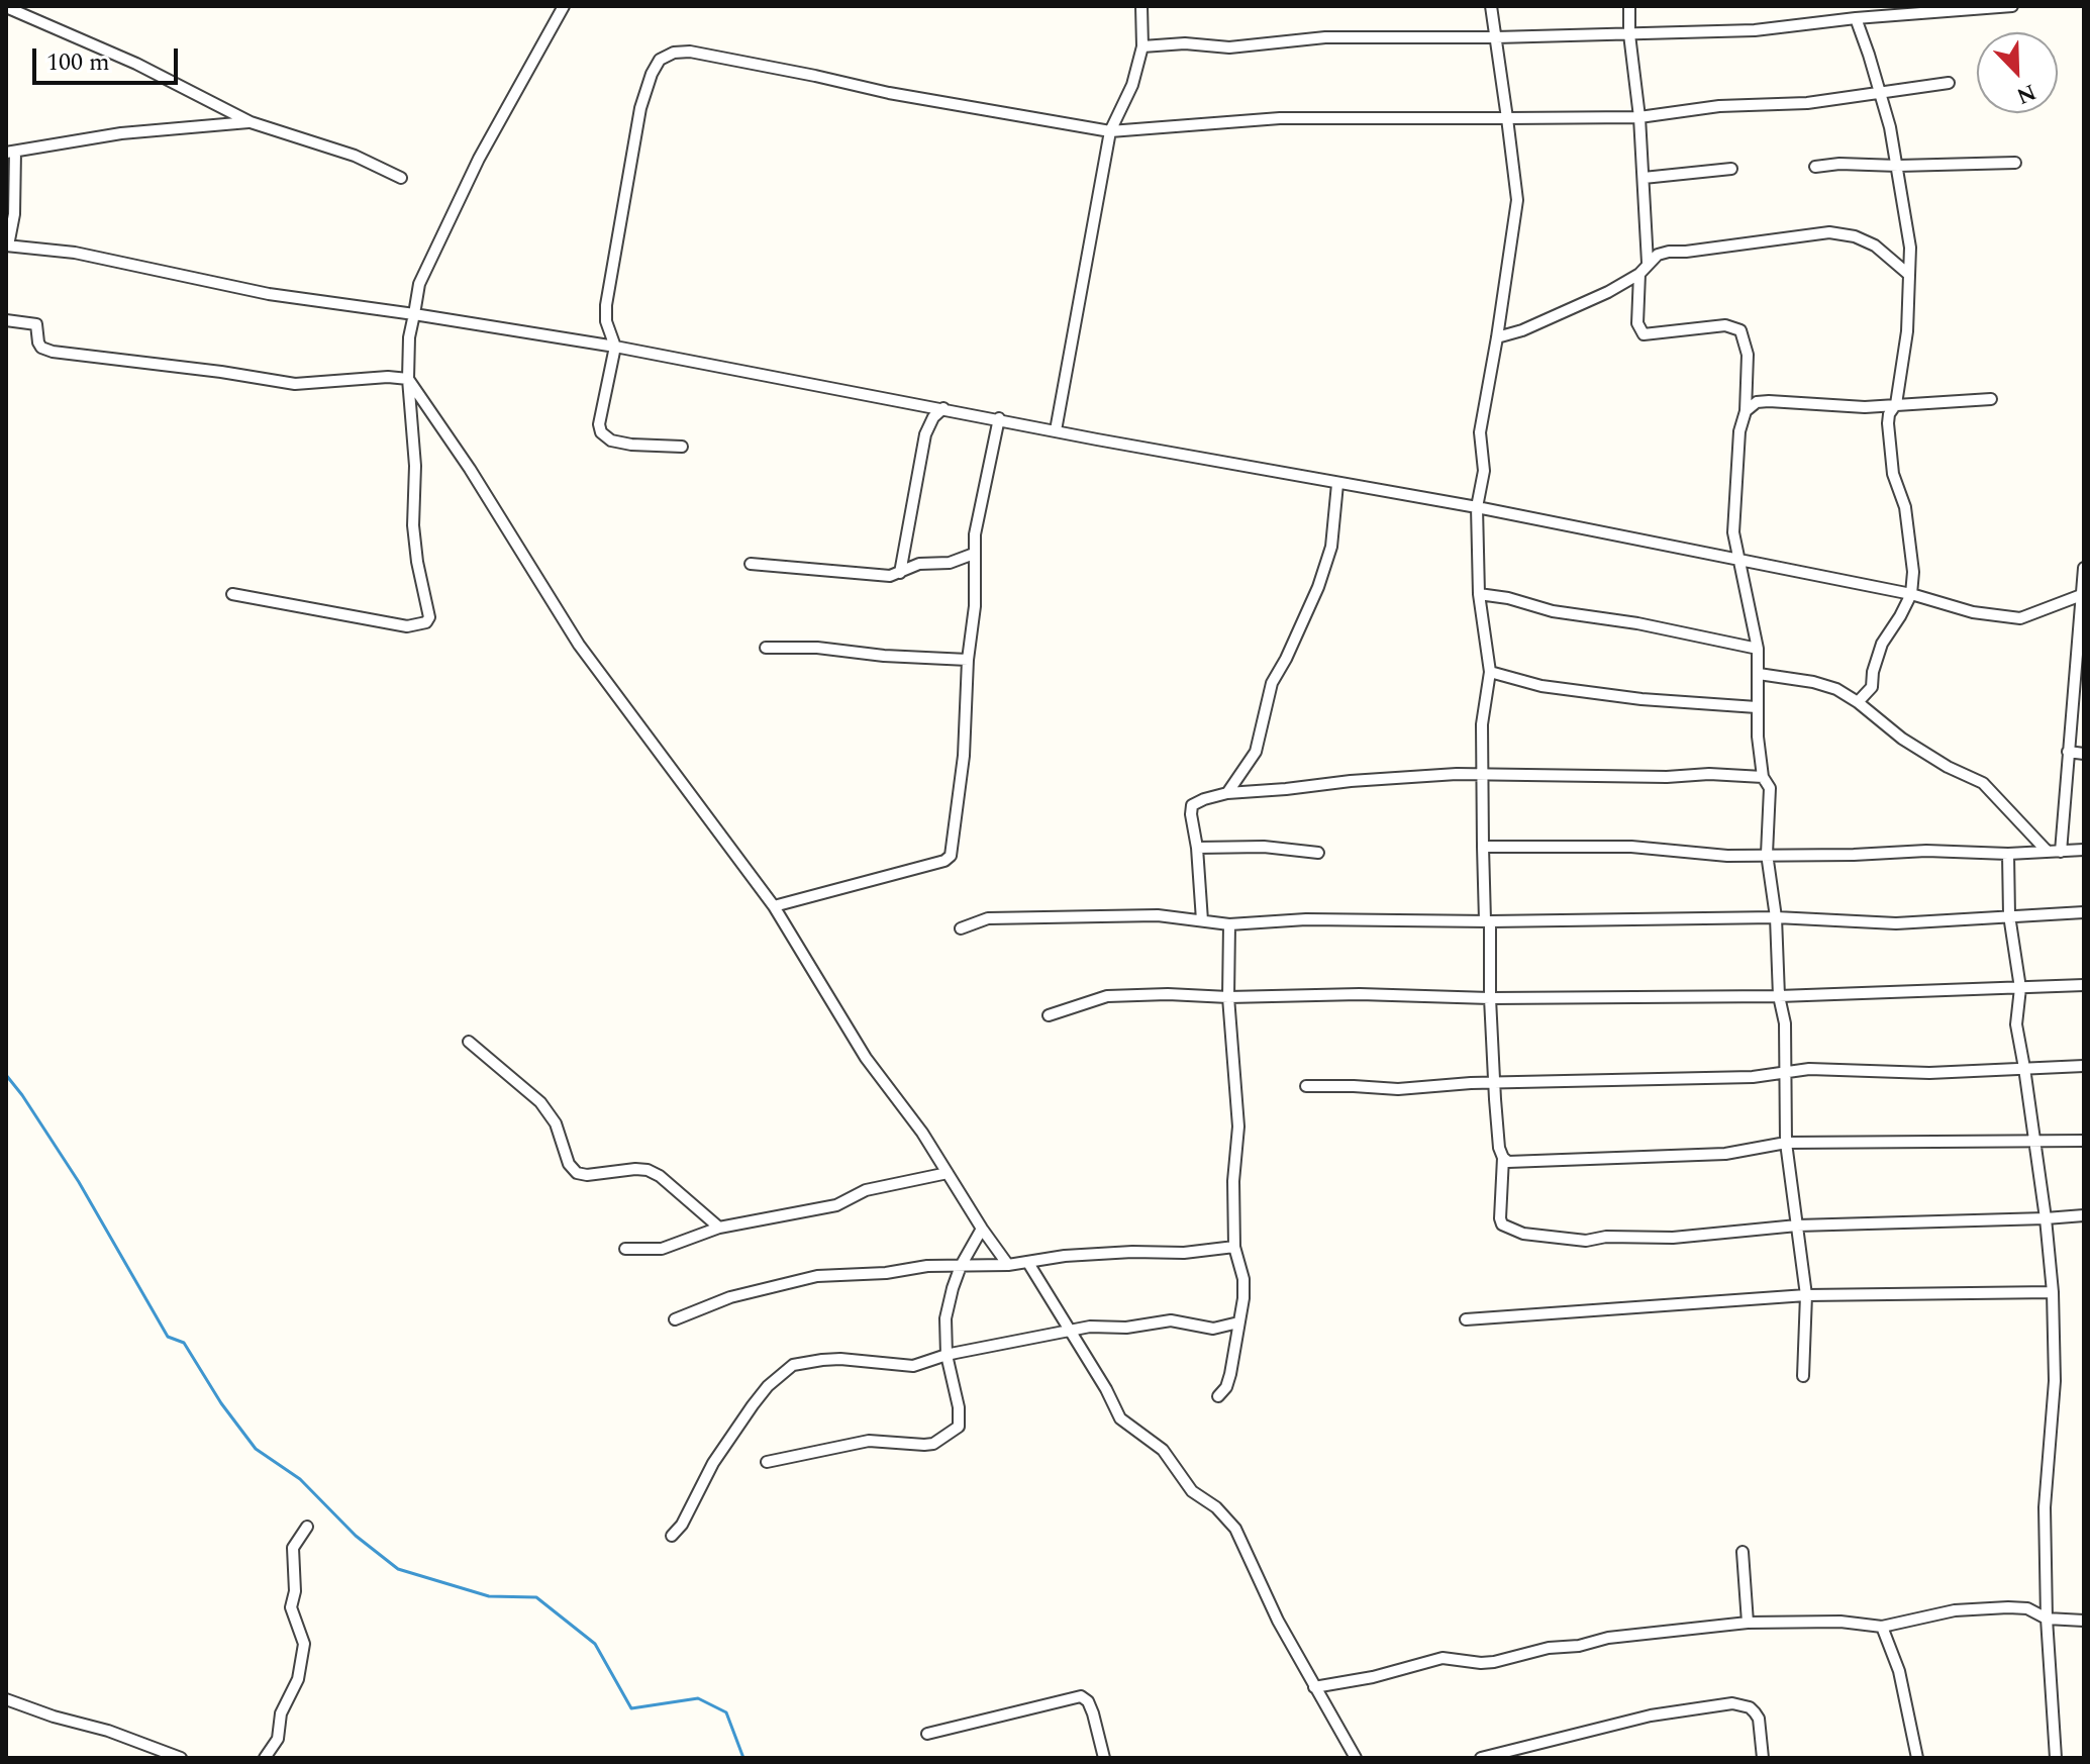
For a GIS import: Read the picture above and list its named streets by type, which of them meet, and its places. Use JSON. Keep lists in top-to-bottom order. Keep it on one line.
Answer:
{"scale_bar":"100 m","north":"bottom right"}
